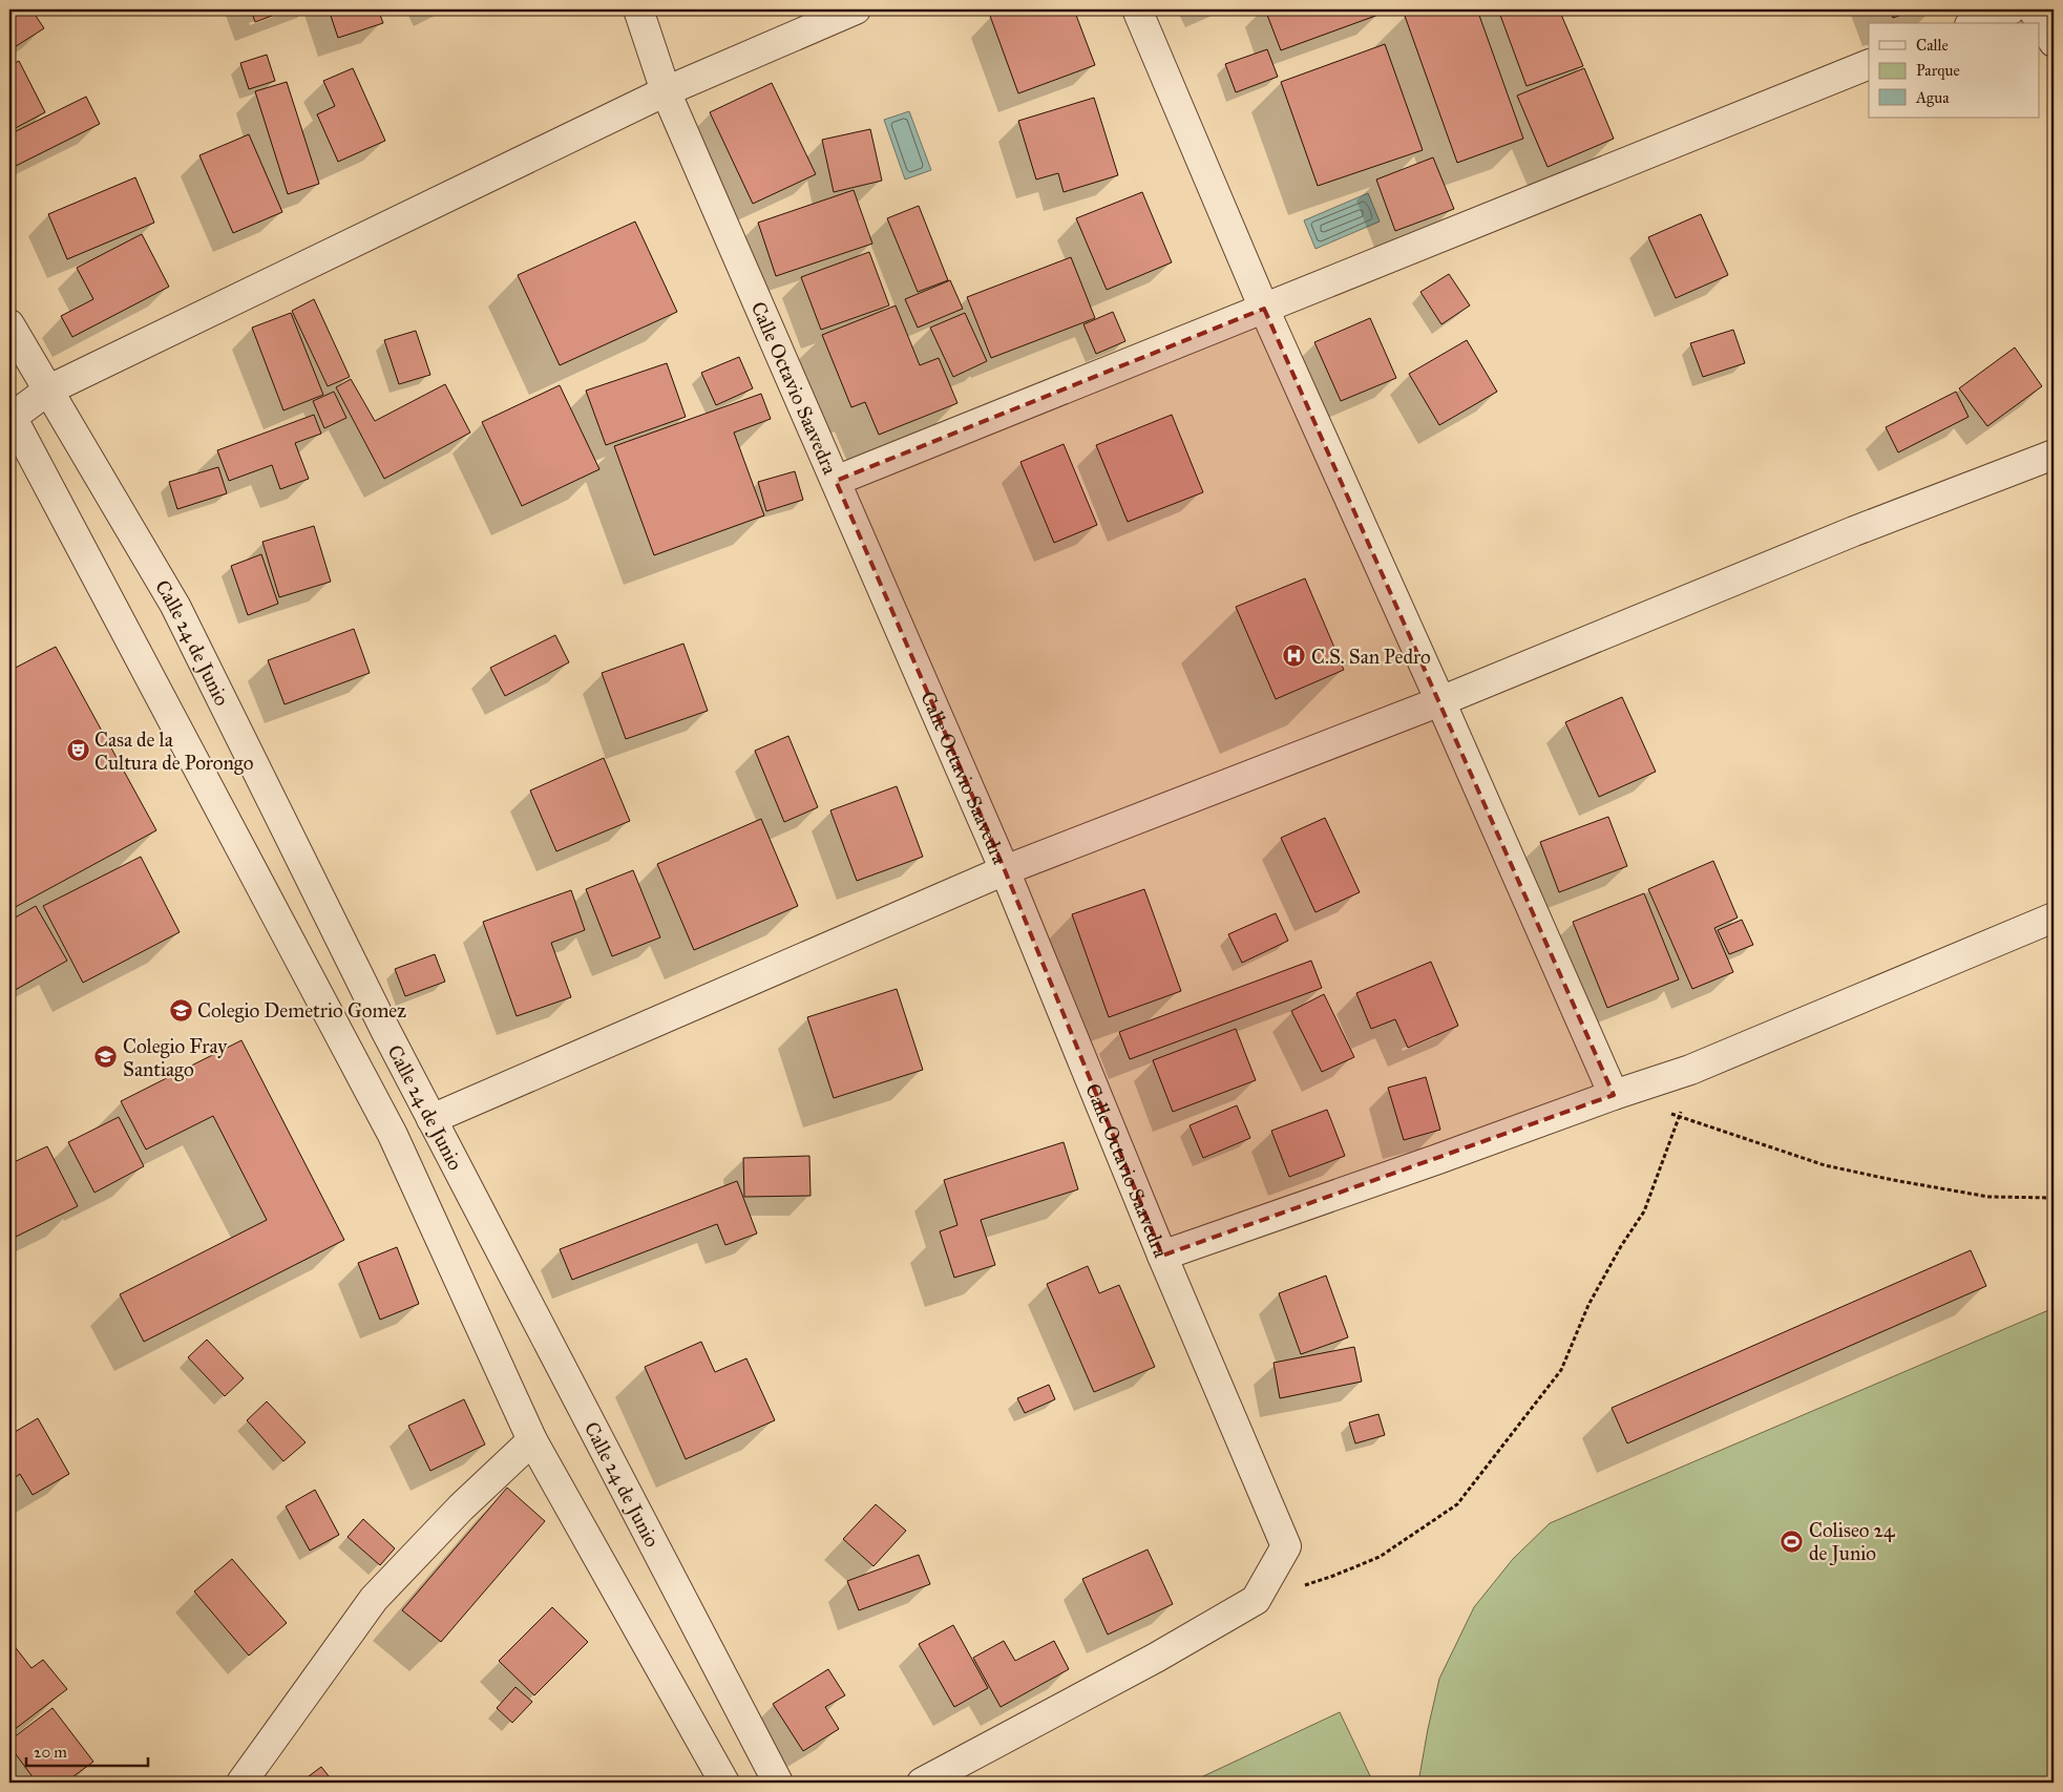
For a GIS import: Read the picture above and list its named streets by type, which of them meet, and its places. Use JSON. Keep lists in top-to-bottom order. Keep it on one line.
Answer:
{"streets":{"street":["Calle Octavio Saavedra","Calle 24 de Junio"]},"places":{"hospital":["C.S. San Pedro"],"theatre":["Casa de la Cultura de Porongo"],"school or university":["Colegio Demetrio Gomez","Colegio Fray Santiago"],"sports":["Coliseo 24 de Junio"]},"legend":["Calle","Parque","Agua"],"scale_bar":"20 m"}
